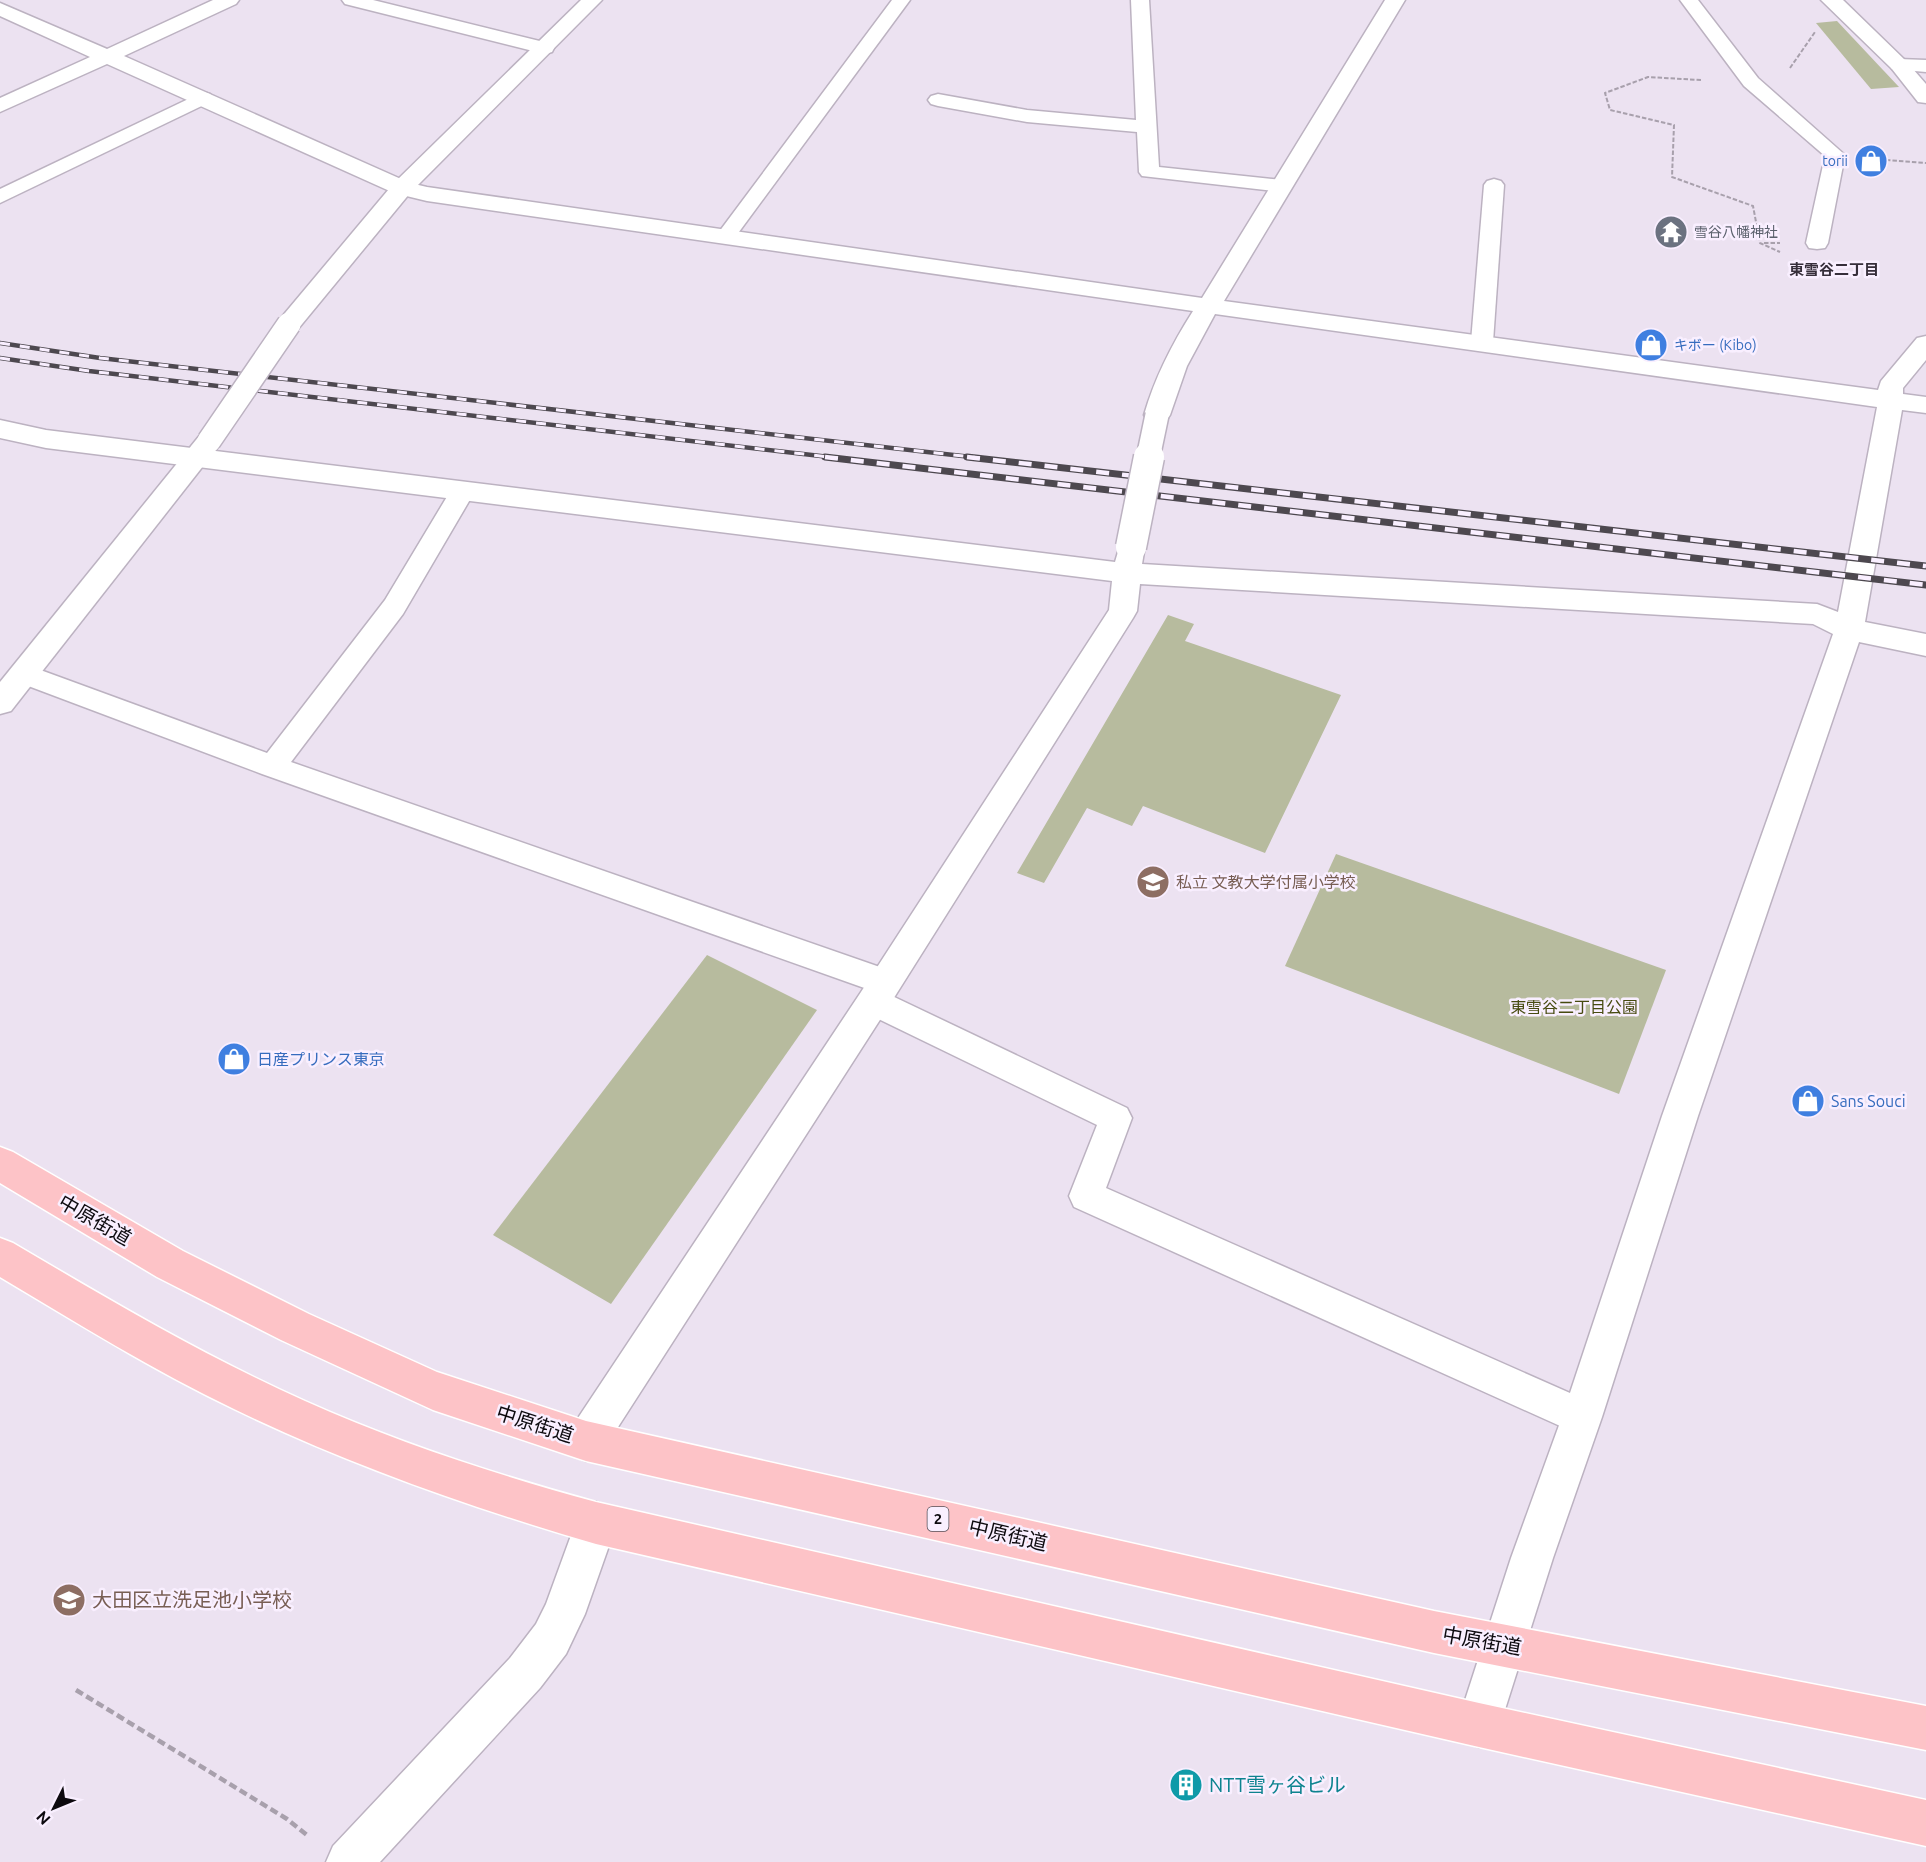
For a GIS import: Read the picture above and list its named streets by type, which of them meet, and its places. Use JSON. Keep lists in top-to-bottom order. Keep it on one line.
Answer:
{"streets":{"main road":["中原街道","2"]},"districts":["東雪谷二丁目"],"parks":["東雪谷二丁目公園"],"places":{"shop":["torii","キボー (Kibo)","日産プリンス東京","Sans Souci"],"temple":["雪谷八幡神社"],"school or university":["私立 文教大学付属小学校","大田区立洗足池小学校"],"building":["NTT雪ヶ谷ビル"]},"north":"bottom left"}
